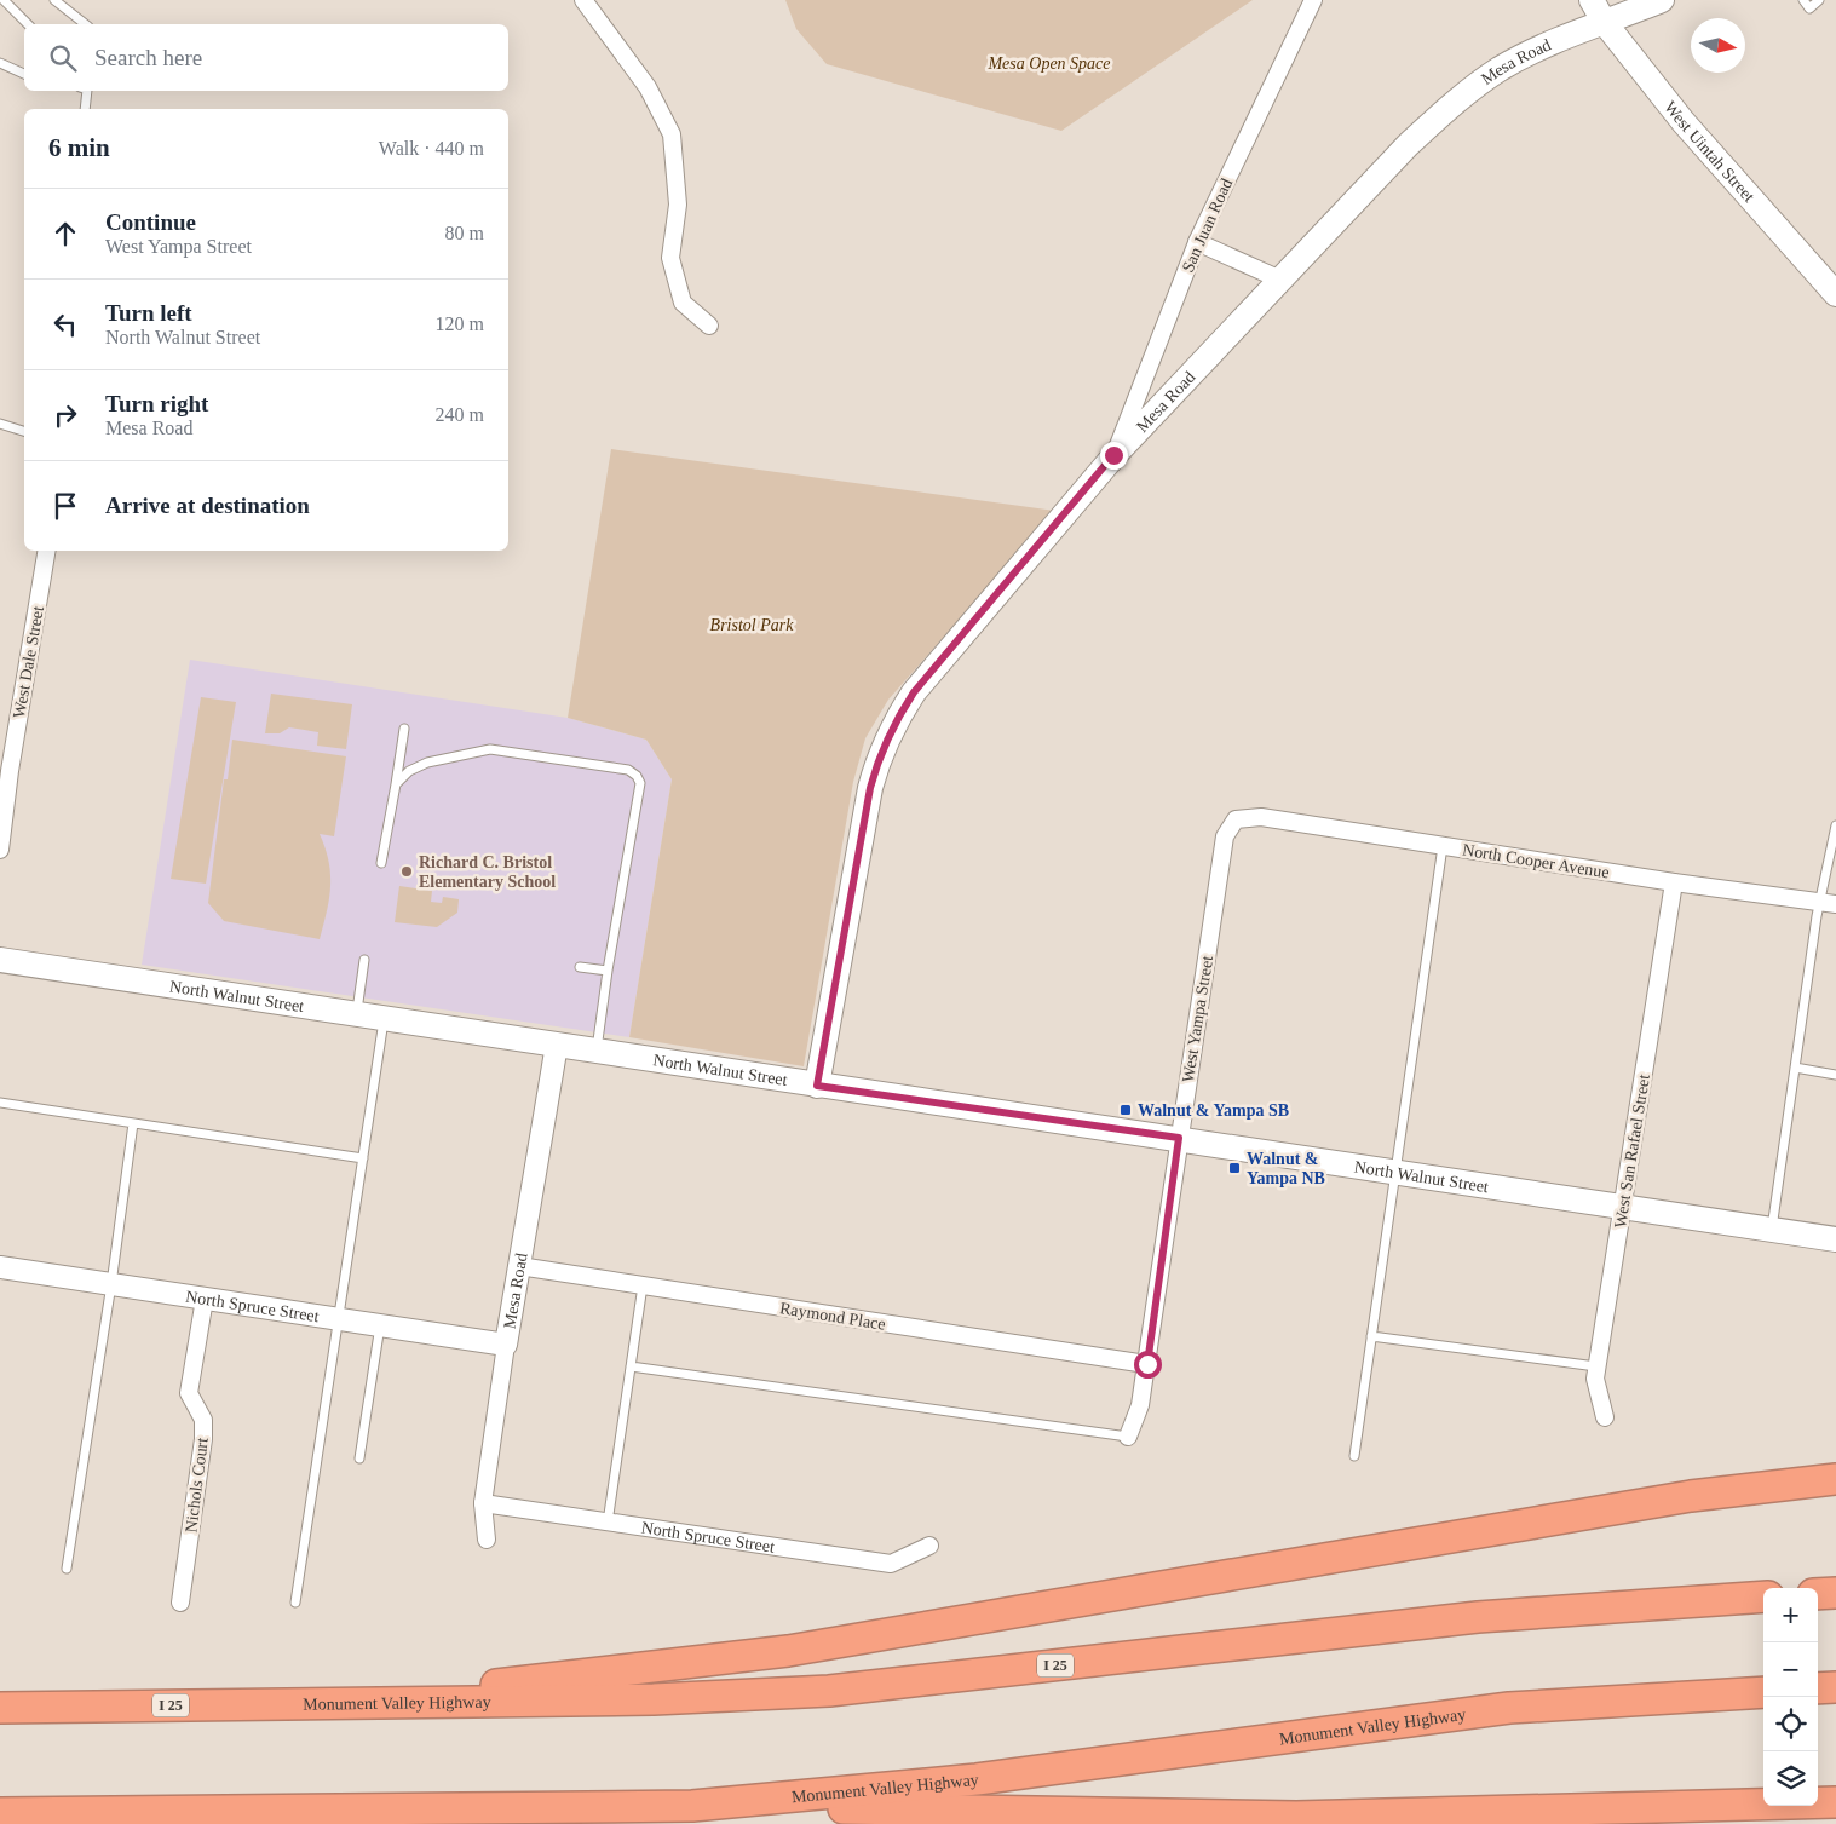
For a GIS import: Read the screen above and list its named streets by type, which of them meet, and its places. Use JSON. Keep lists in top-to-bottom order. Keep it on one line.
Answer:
{"streets":{"highway":["I 25","Monument Valley Highway"],"main road":["Mesa Road","West Uintah Street","North Walnut Street"],"street":["San Juan Road","West Dale Street","North Cooper Avenue","West Yampa Street","West San Rafael Street","North Spruce Street","Raymond Place","Nichols Court"]},"crossings":[["Mesa Road","West Uintah Street"],["Mesa Road","San Juan Road"],["Mesa Road","North Walnut Street"],["Mesa Road","North Spruce Street"],["Mesa Road","Raymond Place"],["North Cooper Avenue","West Yampa Street"],["North Cooper Avenue","West San Rafael Street"],["North Walnut Street","West Yampa Street"],["North Walnut Street","West San Rafael Street"],["West Yampa Street","Raymond Place"],["North Spruce Street","Nichols Court"]],"parks":["Mesa Open Space","Bristol Park"],"places":{"other":["Richard C. Bristol Elementary School"],"transit":["Walnut & Yampa SB","Walnut & Yampa NB"]},"north":"right","page":{"search":"Search here","heading":["6 min","Walk · 440 m"],"list":[["Continue","West Yampa Street","80 m"],["Turn left","North Walnut Street","120 m"],["Turn right","Mesa Road","240 m"],"Arrive at destination"],"map_buttons":["+","−"]}}
